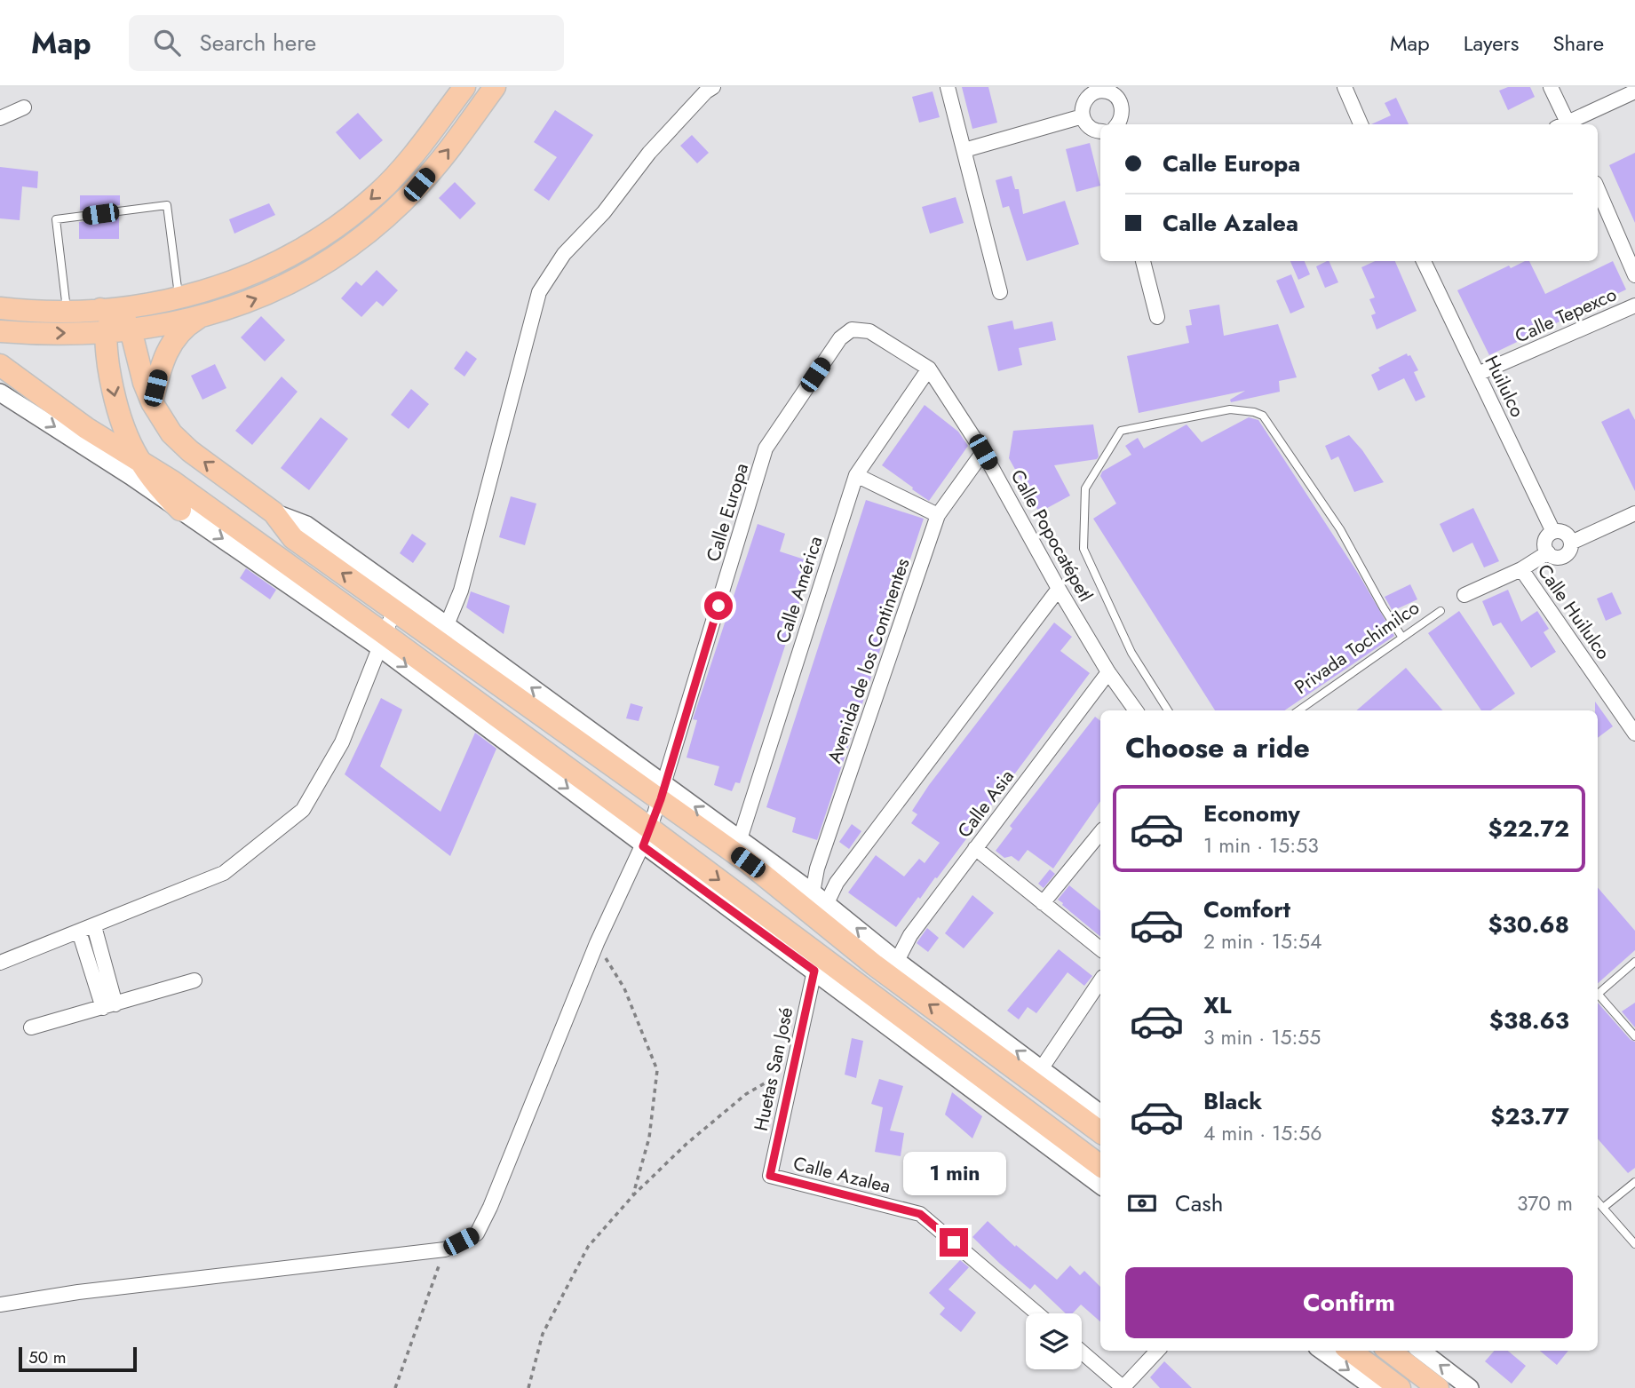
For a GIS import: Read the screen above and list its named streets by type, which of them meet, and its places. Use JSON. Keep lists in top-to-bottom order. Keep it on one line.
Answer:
{"streets":{"street":["Calle Tepexco","Huilulco","Calle Europa","Calle Popocatépetl","Calle América","Calle Huilulco","Avenida de los Continentes","Calle Asia","Huetas San José","Calle Azalea"],"lane":["Privada Tochimilco"]},"crossings":[["Calle Tepexco","Huilulco"],["Huilulco","Calle Huilulco"],["Calle Europa","Calle Popocatépetl"],["Calle Popocatépetl","Calle América"],["Calle Popocatépetl","Avenida de los Continentes"],["Calle Popocatépetl","Calle Asia"],["Huetas San José","Calle Azalea"]],"scale_bar":"50 m","page":{"header":"Map","search":"Search here","nav":["Map","Layers","Share"],"banner":["Calle Europa","Calle Azalea"],"heading":"Choose a ride","list":[{"name":"Economy","note":"1 min · 15:53","value":"$22.72"},{"name":"Comfort","note":"2 min · 15:54","value":"$30.68"},{"name":"XL","note":"3 min · 15:55","value":"$38.63"},{"name":"Black","note":"4 min · 15:56","value":"$23.77"}],"bubble":"1 min","pay":["Cash","370 m"],"buttons":"Confirm","scale":"50 m"}}
